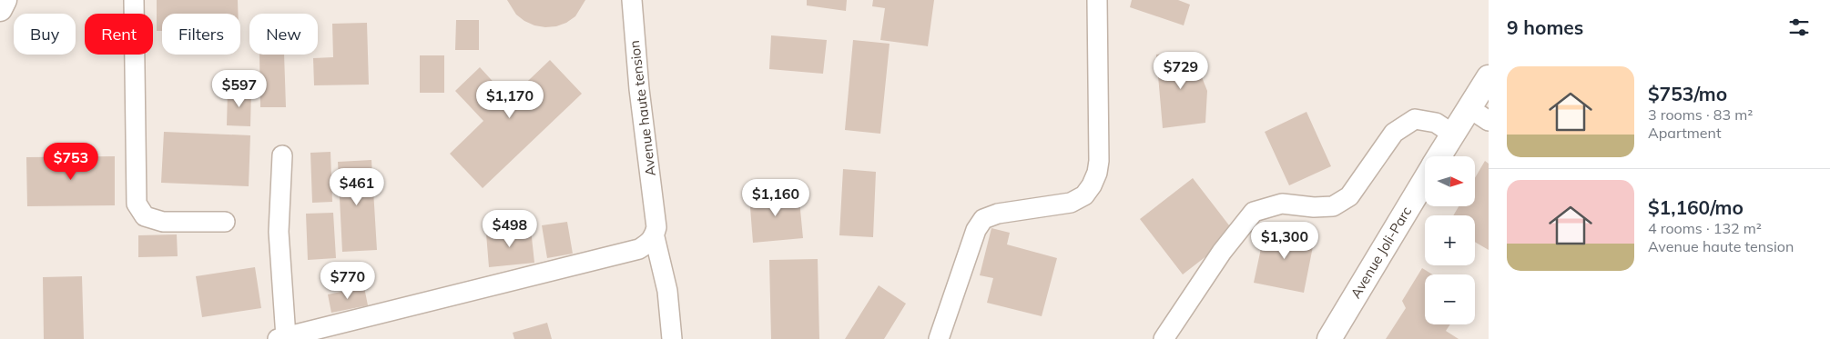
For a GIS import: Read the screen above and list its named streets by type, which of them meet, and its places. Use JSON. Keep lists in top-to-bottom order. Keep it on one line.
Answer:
{"streets":{"street":["Avenue haute tension","Avenue Joli-Parc"]},"north":"right","page":{"heading":"9 homes","chip":["Buy","Rent","Filters","New"],"price":["$729","$597","$1,170","$753","$461","$1,160","$498","$1,300","$770"],"list":[{"name":"$753/mo","note":"3 rooms · 83 m² · Apartment"},{"name":"$1,160/mo","note":"4 rooms · 132 m² · Avenue haute tension"}],"map_buttons":["+","−"]}}
